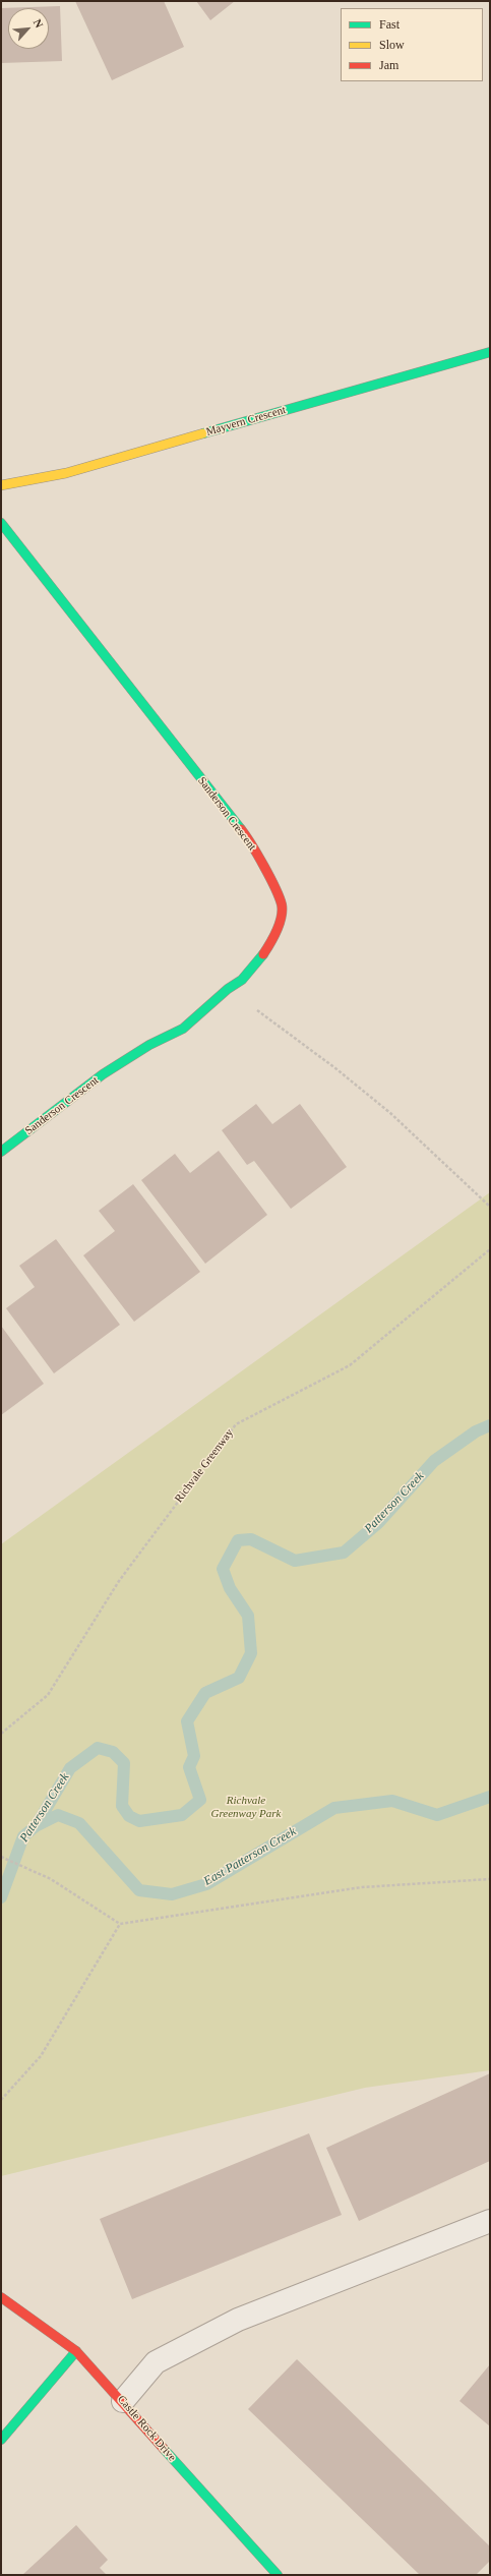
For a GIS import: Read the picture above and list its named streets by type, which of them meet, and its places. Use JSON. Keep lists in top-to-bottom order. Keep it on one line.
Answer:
{"streets":{"street":["Mayvern Crescent","Sanderson Crescent","Castle Rock Drive"],"path":["Richvale Greenway"]},"water":["Patterson Creek","East Patterson Creek"],"parks":["Richvale Greenway Park"],"legend":["Fast","Slow","Jam"],"north":"top right"}
